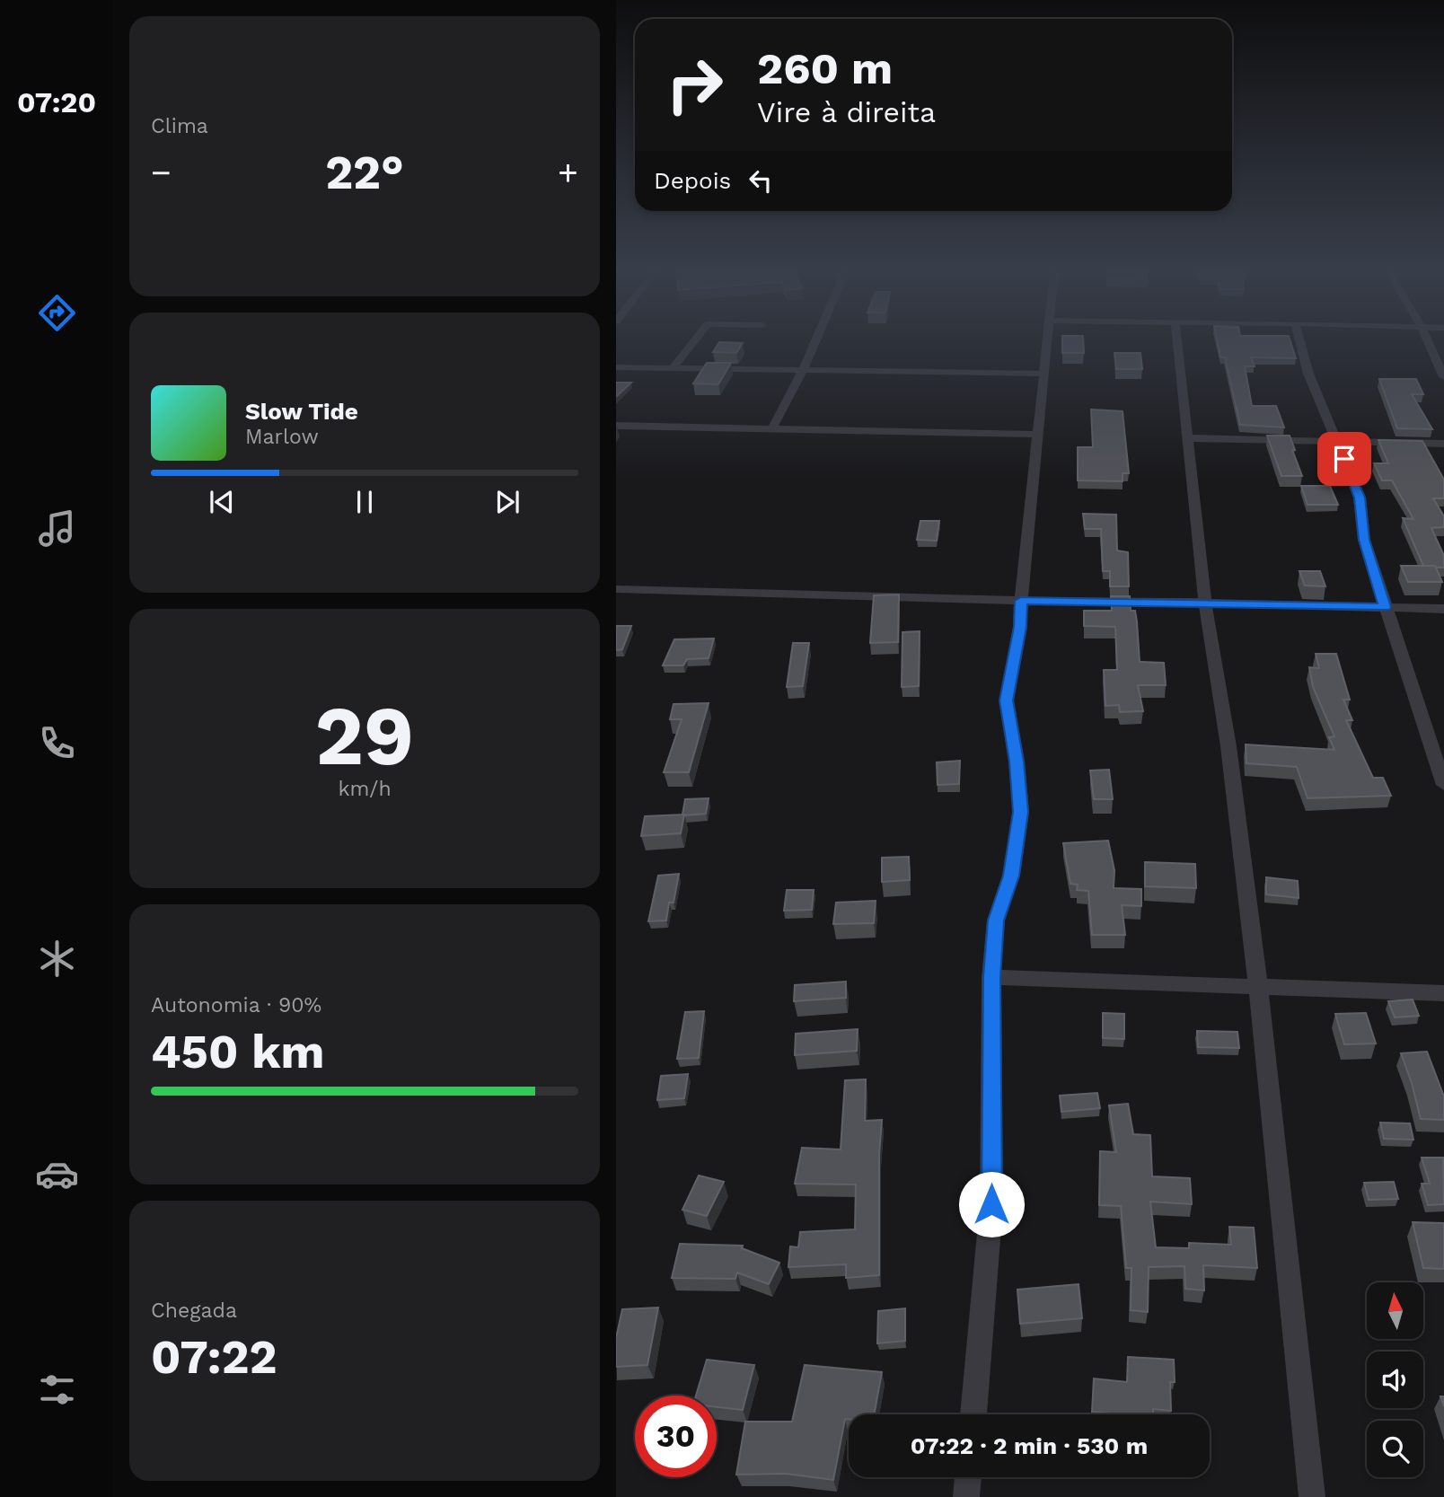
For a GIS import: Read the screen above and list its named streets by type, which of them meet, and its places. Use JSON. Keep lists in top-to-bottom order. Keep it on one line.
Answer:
{"north":"top","page":{"tabs":"07:20","tile":["Clima",["29","km/h"],["Autonomia · 90%","450 km"],["Chegada","07:22"]],"turn":["260 m","Vire à direita"],"heat":["−","22°","+"],"then":"Depois","song":["Slow Tide","Marlow"],"limit":"30","trip":"07:22 · 2 min · 530 m"}}
